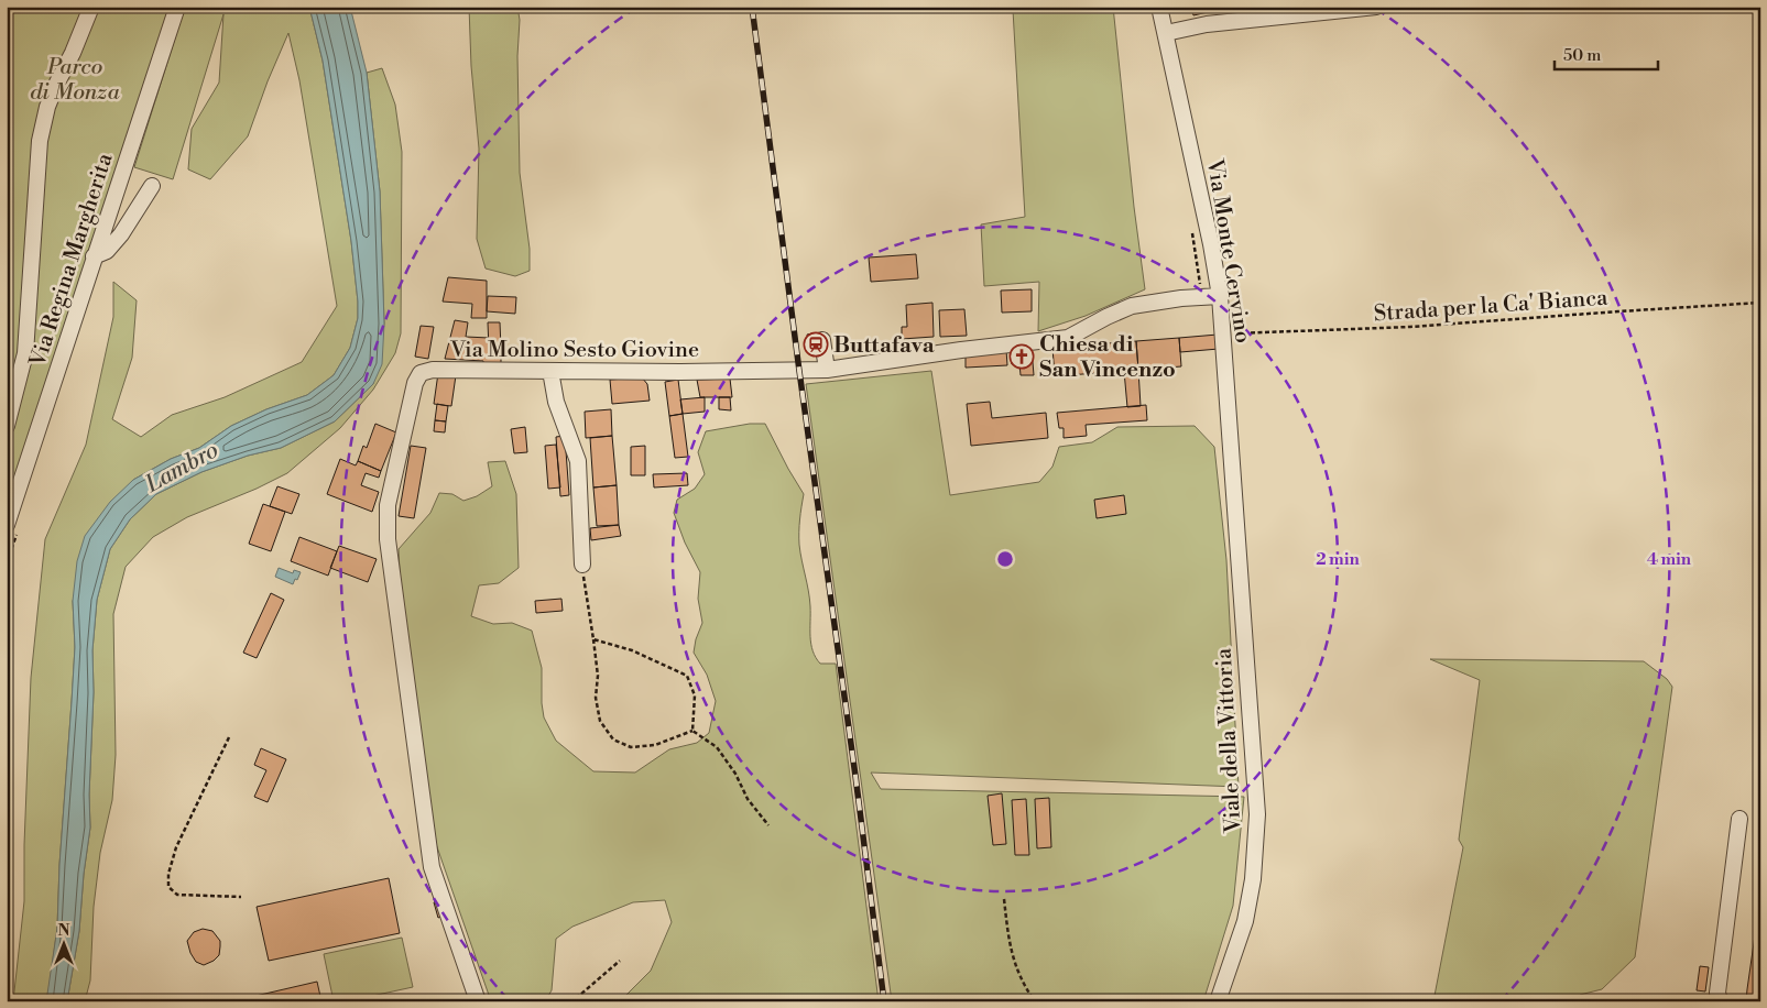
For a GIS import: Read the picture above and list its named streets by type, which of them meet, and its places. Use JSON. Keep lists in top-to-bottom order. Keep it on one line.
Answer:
{"streets":{"street":["Via Monte Cervino","Via Regina Margherita","Via Molino Sesto Giovine","Viale della Vittoria"],"path":["Strada per la Ca' Bianca"]},"crossings":[["Via Monte Cervino","Strada per la Ca' Bianca"],["Via Monte Cervino","Via Molino Sesto Giovine"],["Via Monte Cervino","Viale della Vittoria"]],"water":["Lambro"],"parks":["Parco di Monza"],"places":{"station":["Buttafava"],"church":["Chiesa di San Vincenzo"]},"scale_bar":"50 m","north":"top","rings":["2 min","4 min"]}
